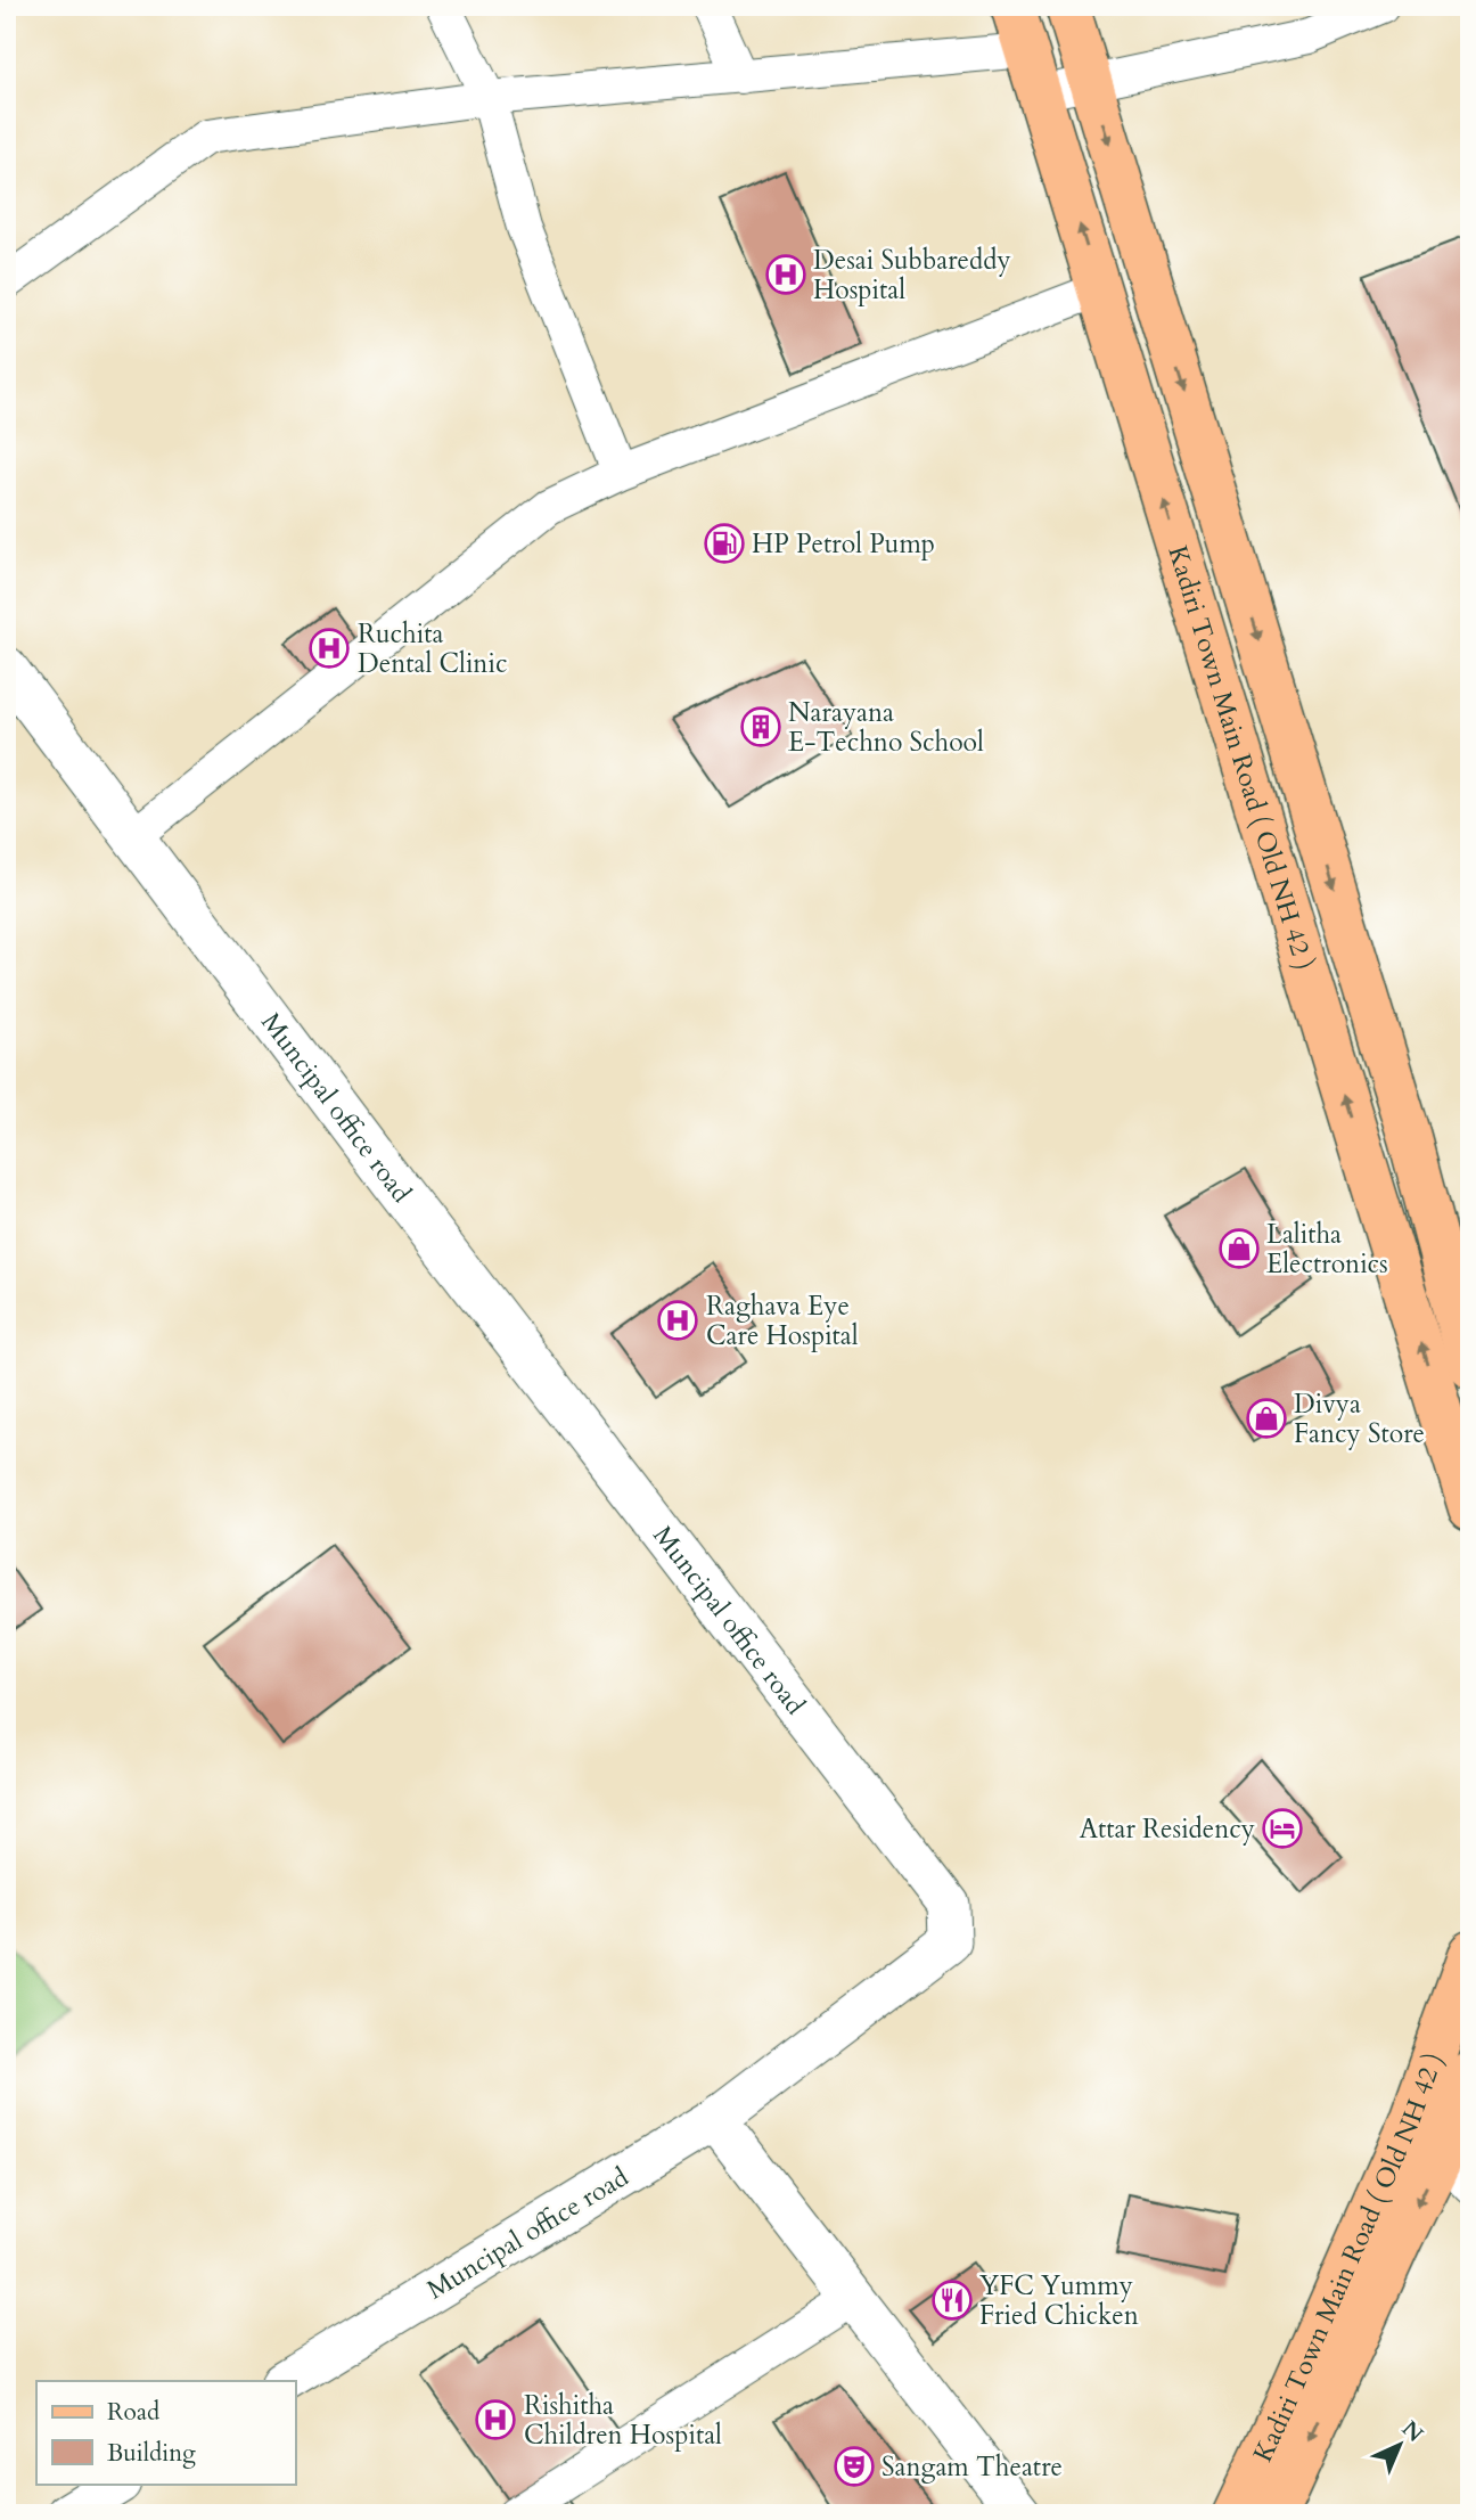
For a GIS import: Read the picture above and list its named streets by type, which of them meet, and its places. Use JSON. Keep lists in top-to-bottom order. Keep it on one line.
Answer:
{"streets":{"main road":["Kadiri Town Main Road ( Old NH 42 )"],"street":["Muncipal office road"]},"places":{"hospital":["Desai Subbareddy Hospital","Ruchita Dental Clinic","Raghava Eye Care Hospital","Rishitha Children Hospital"],"fuel station":["HP Petrol Pump"],"building":["Narayana E-Techno School"],"shop":["Lalitha Electronics","Divya Fancy Store"],"hotel":["Attar Residency"],"restaurant":["YFC Yummy Fried Chicken"],"theatre":["Sangam Theatre"]},"legend":["Road","Building"],"north":"top right"}
